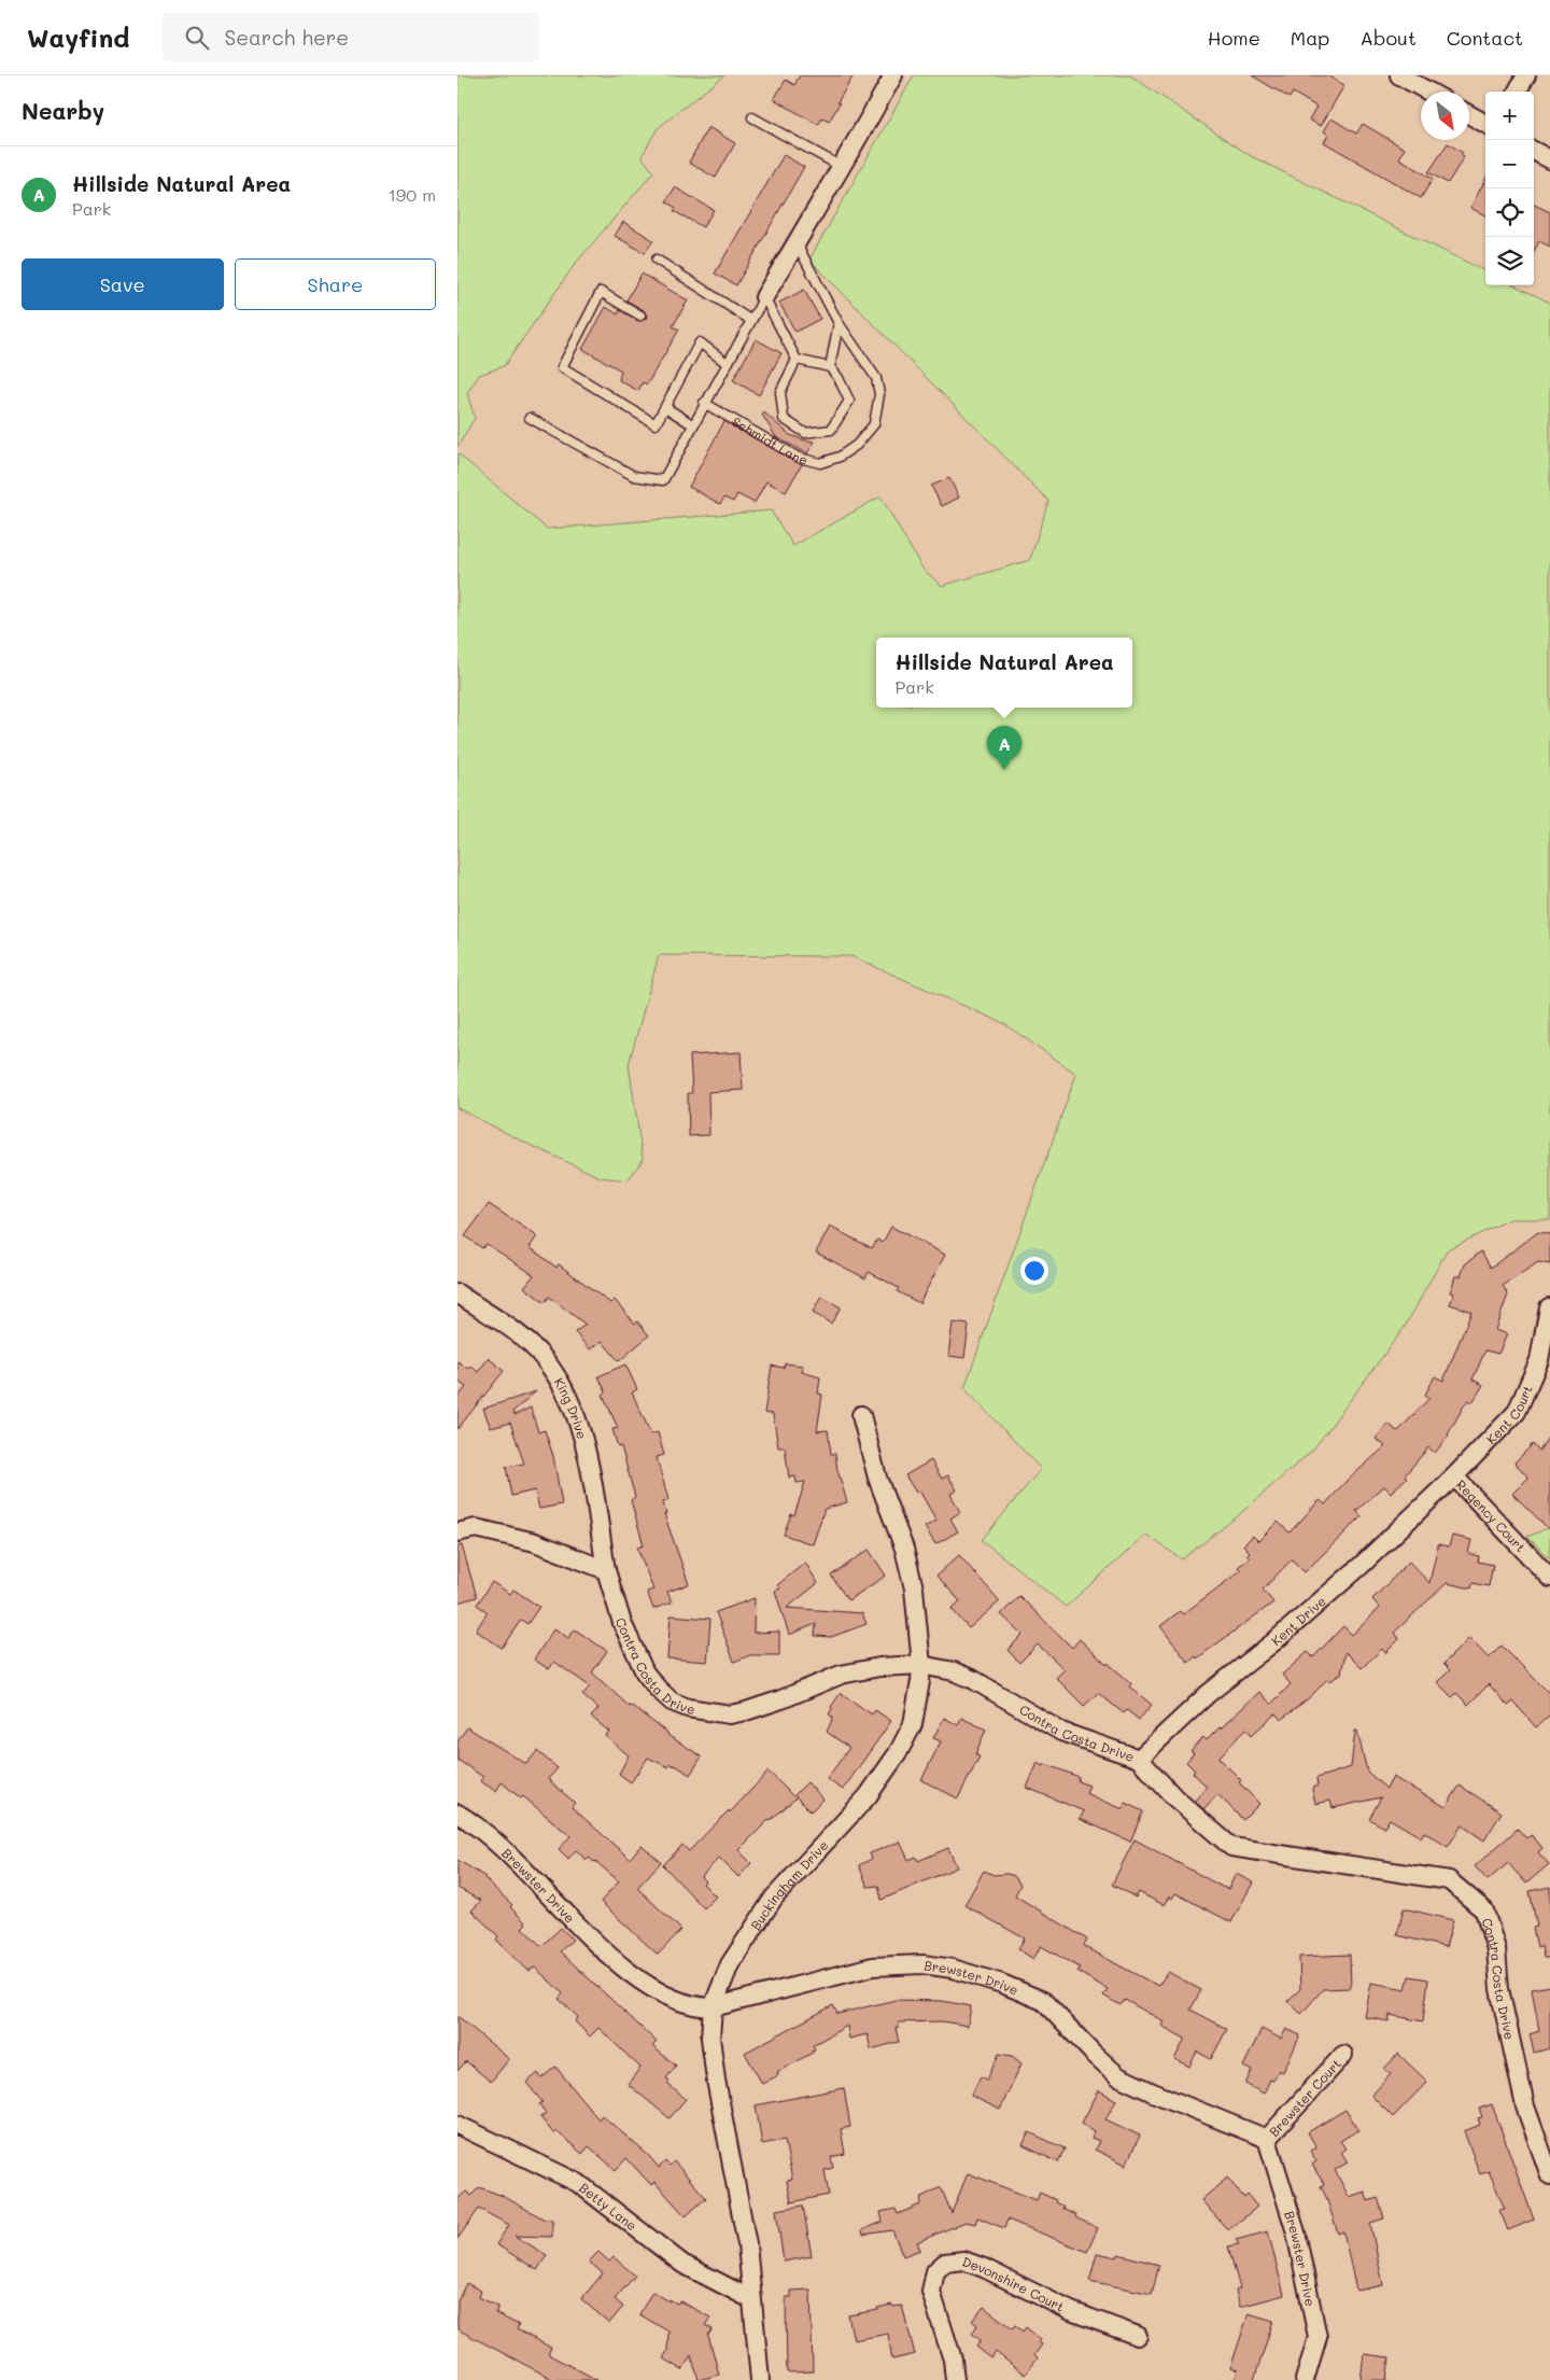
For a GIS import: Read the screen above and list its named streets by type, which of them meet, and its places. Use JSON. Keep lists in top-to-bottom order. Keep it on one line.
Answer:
{"streets":{"street":["King Drive","Kent Court","Regency Court","Kent Drive","Contra Costa Drive","Brewster Drive","Buckingham Drive","Brewster Court","Betty Lane","Devonshire Court"],"lane":["Schmidt Lane"]},"crossings":[["King Drive","Contra Costa Drive"],["Kent Court","Regency Court"],["Kent Court","Kent Drive"],["Regency Court","Kent Drive"],["Kent Drive","Contra Costa Drive"],["Contra Costa Drive","Buckingham Drive"],["Brewster Drive","Buckingham Drive"],["Brewster Drive","Brewster Court"],["Buckingham Drive","Betty Lane"]],"north":"bottom right","page":{"header":"Wayfind","search":"Search here","nav":["Home","Map","About","Contact"],"heading":"Nearby","map_buttons":["+","−"],"list":[{"mark":"A","name":"Hillside Natural Area","note":"Park","value":"190 m"}],"buttons":["Save","Share"],"popup":["Hillside Natural Area","Park"],"pins":"A"}}
